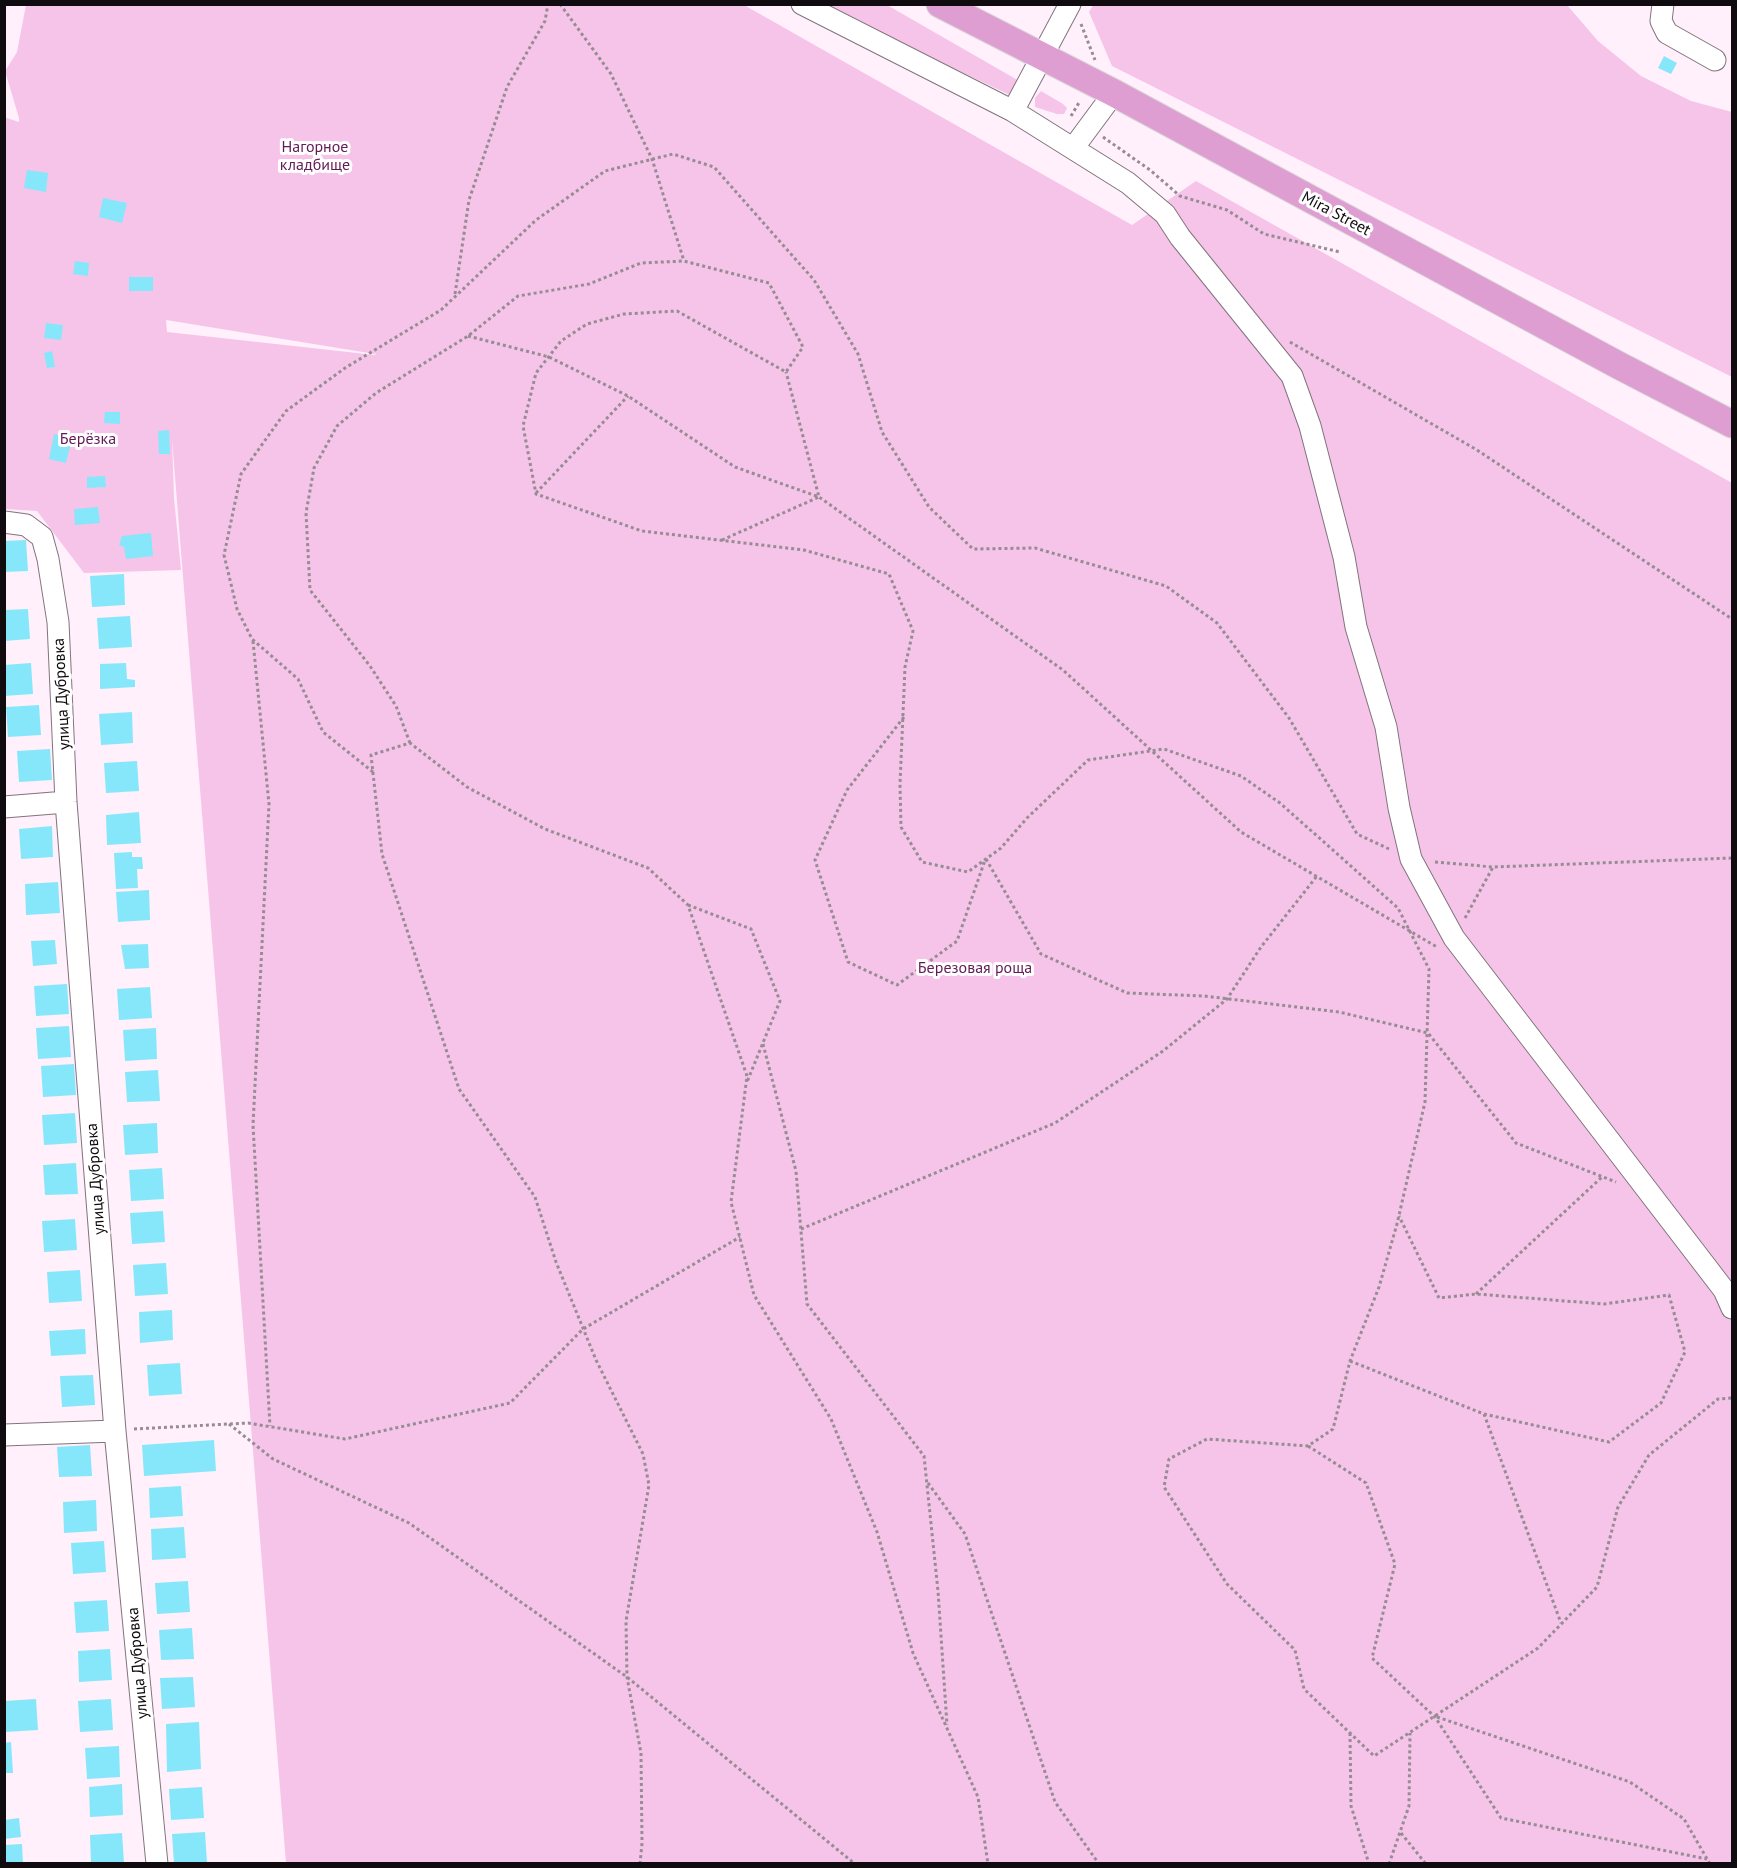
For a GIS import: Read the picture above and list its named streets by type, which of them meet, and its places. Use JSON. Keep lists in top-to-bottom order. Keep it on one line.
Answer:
{"streets":{"main road":["Mira Street"],"street":["улица Дубровка"]},"parks":["Нагорное кладбище","Берёзка","Березовая роща"]}
